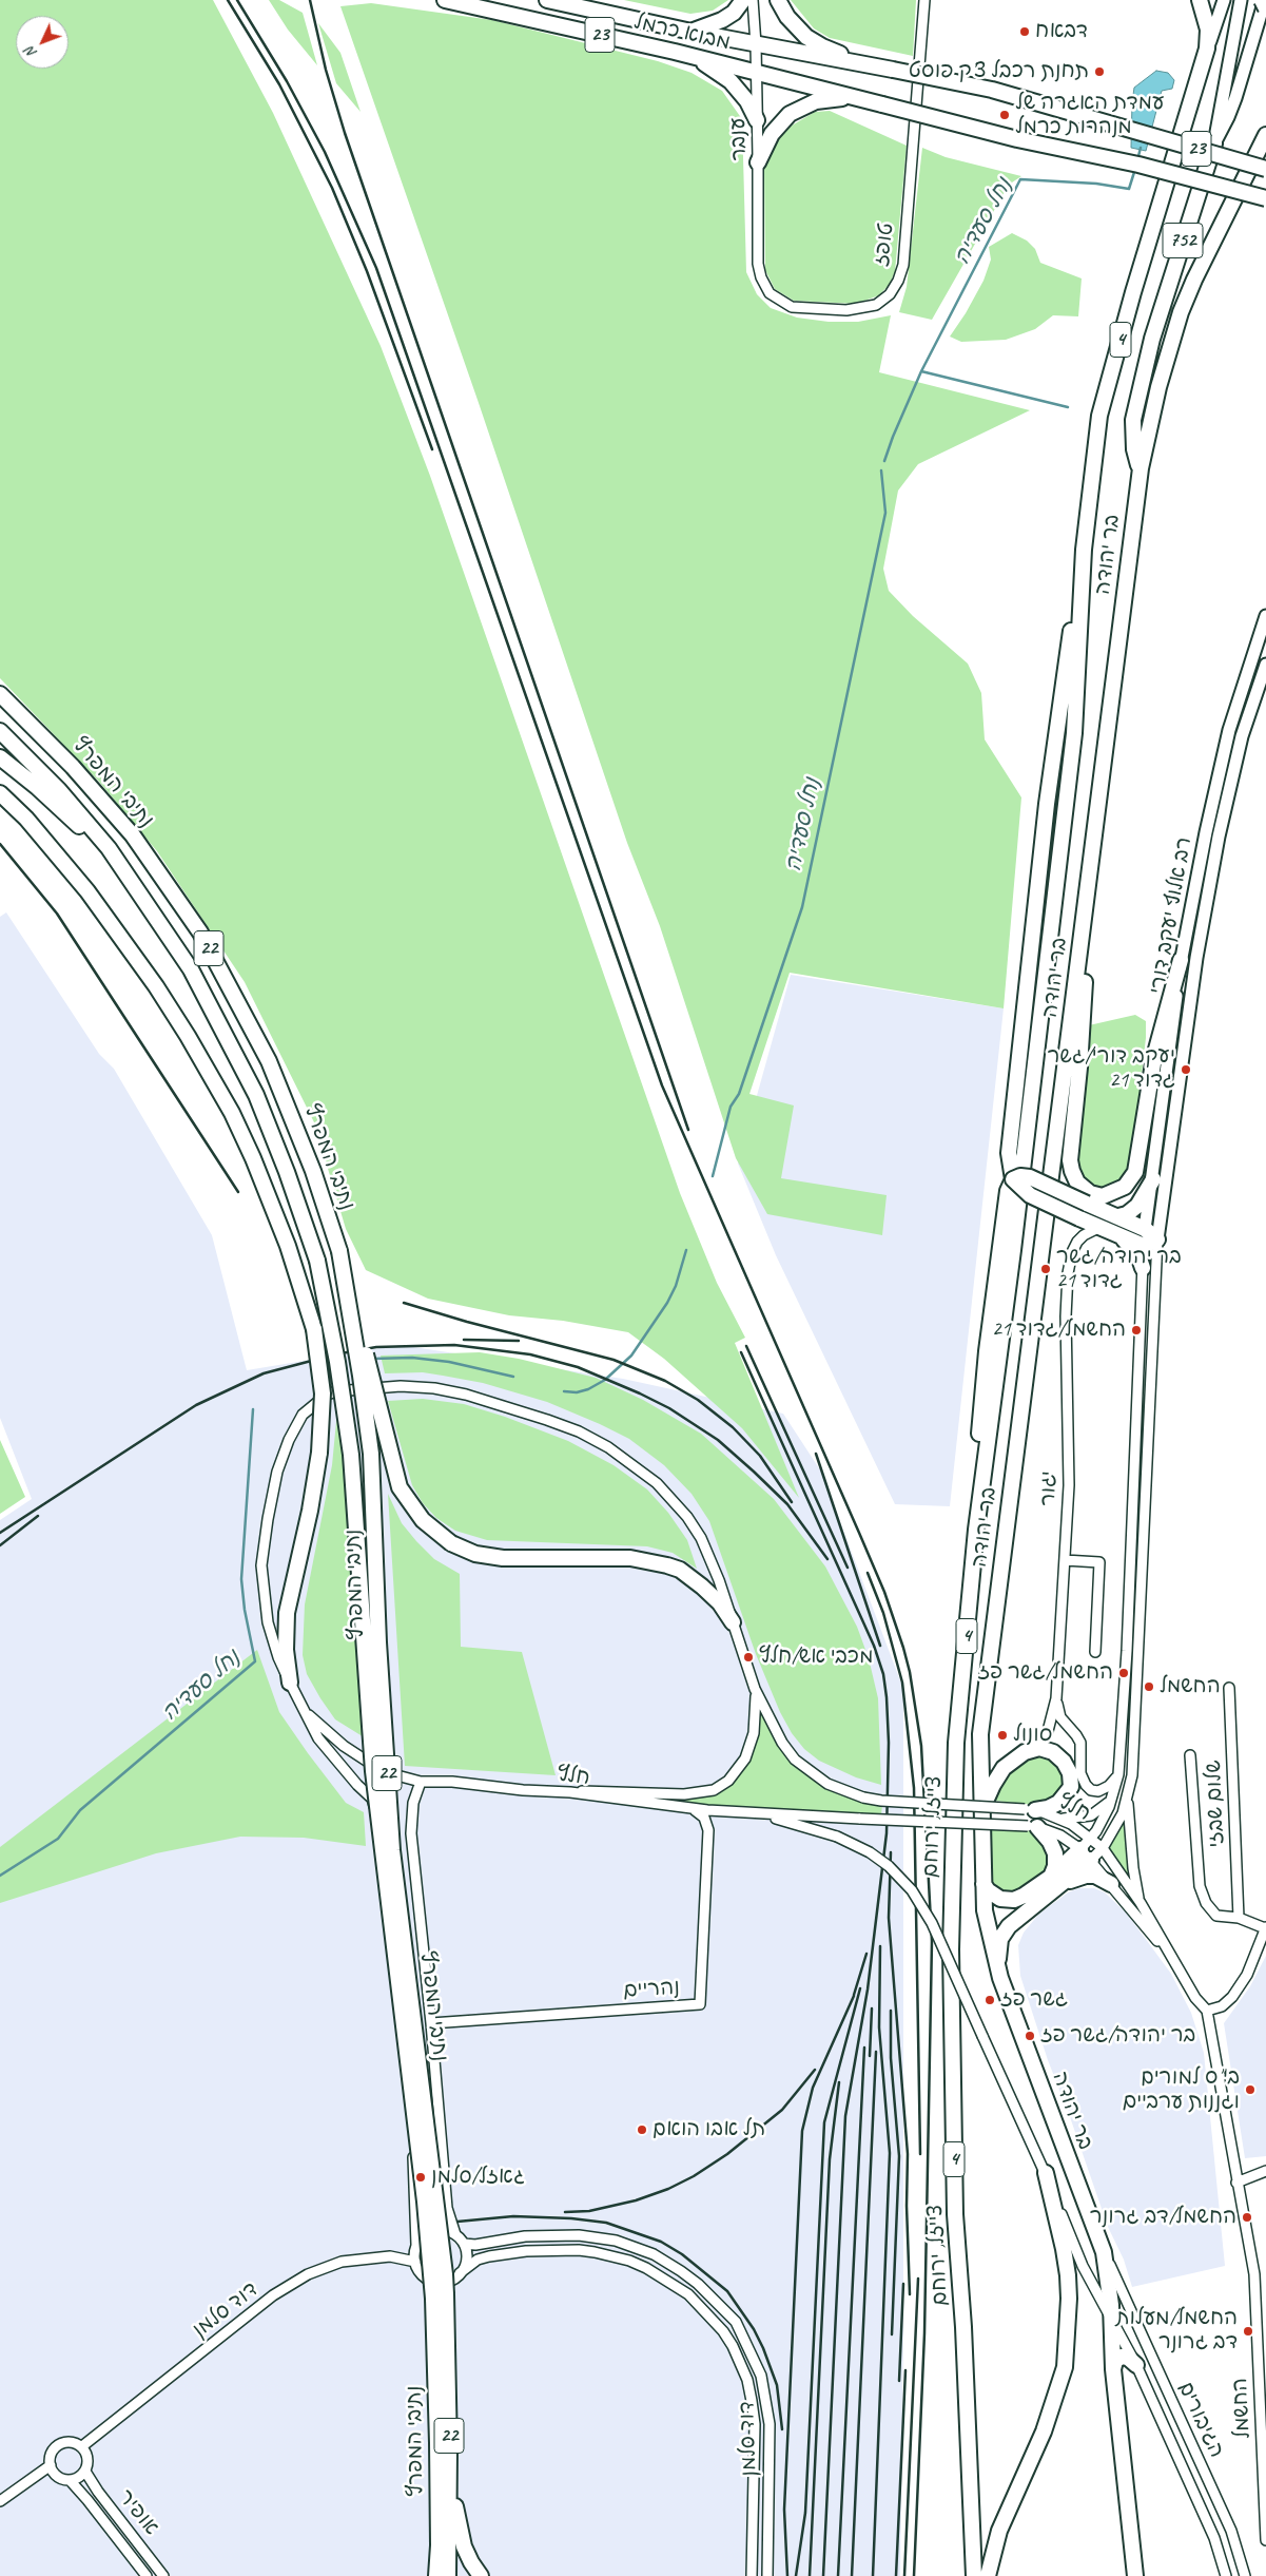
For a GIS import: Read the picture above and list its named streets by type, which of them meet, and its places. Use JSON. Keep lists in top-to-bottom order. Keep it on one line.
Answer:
{"streets":{"highway":["מבוא כרמל","23","752","4","בר יהודה","נתיבי המפרץ","22","צייזל, ירוחם"],"main road":["רב אלוף יעקב דורי"],"street":["ענבר","טופז","יגור","חלץ","שלום שבזי","נהריים","דוד סלמן","החשמל","הגיבורים","אופיר"]},"crossings":[["מבוא כרמל","23"],["מבוא כרמל","ענבר"],["23","ענבר"],["ענבר","טופז"],["752","4"],["752","בר יהודה"],["4","בר יהודה"],["בר יהודה","צייזל, ירוחם"],["בר יהודה","הגיבורים"],["חלץ","החשמל"],["חלץ","הגיבורים"],["דוד סלמן","אופיר"]],"water":["נחל סעדיה"],"places":["דבאח","תחנת רכבל צ'ק פוסט","עמדת האגרה של מנהרות כרמל","יעקב דורי/גשר גדוד 21","בר יהודה/גשר גדוד 21","החשמל/גדוד 21","מכבי אש/חלץ","החשמל/גשר פז","החשמל","סונול","גשר פז","בר יהודה/גשר פז","בי\"ס למורים וגננות ערביים","תל אבו הואם","גאזל/סלמן","החשמל/דב גרונר","החשמל/מעלות דב גרונר"],"north":"bottom left"}
